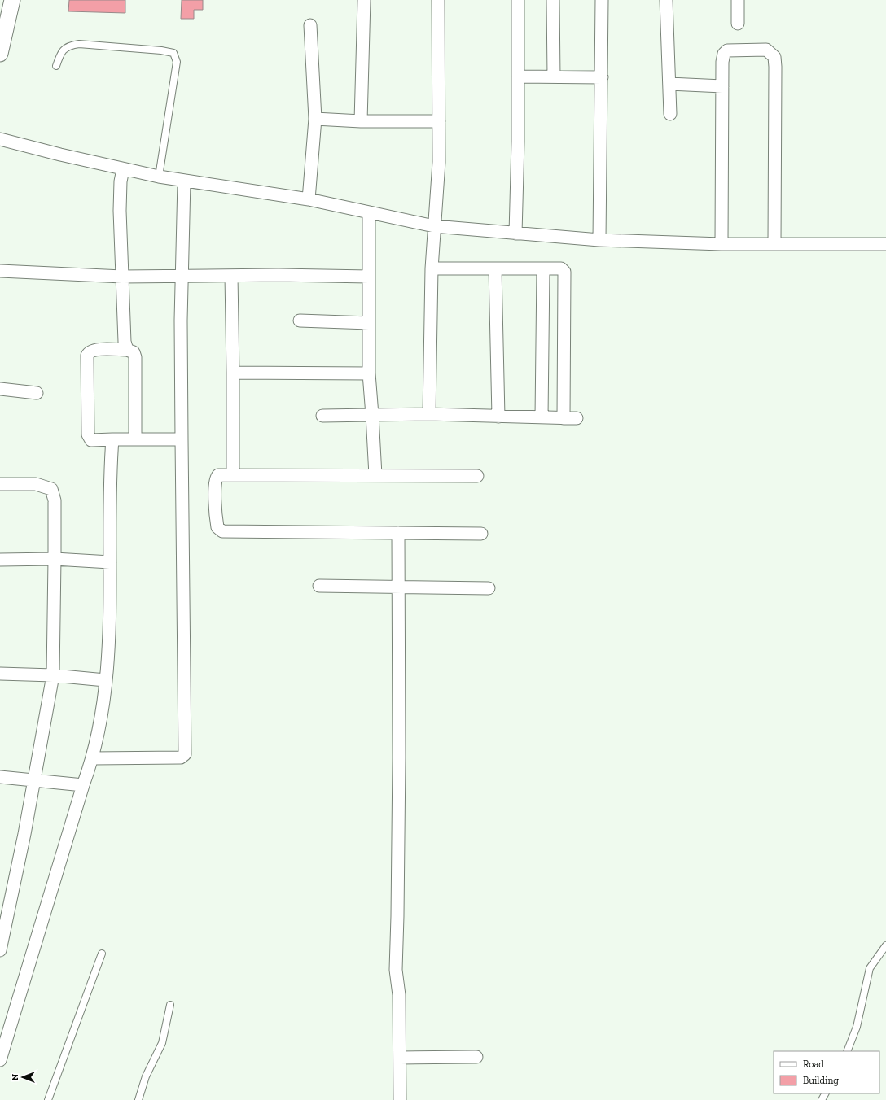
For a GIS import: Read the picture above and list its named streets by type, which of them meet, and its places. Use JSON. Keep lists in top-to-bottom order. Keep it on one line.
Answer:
{"legend":["Road","Building"],"north":"left"}
